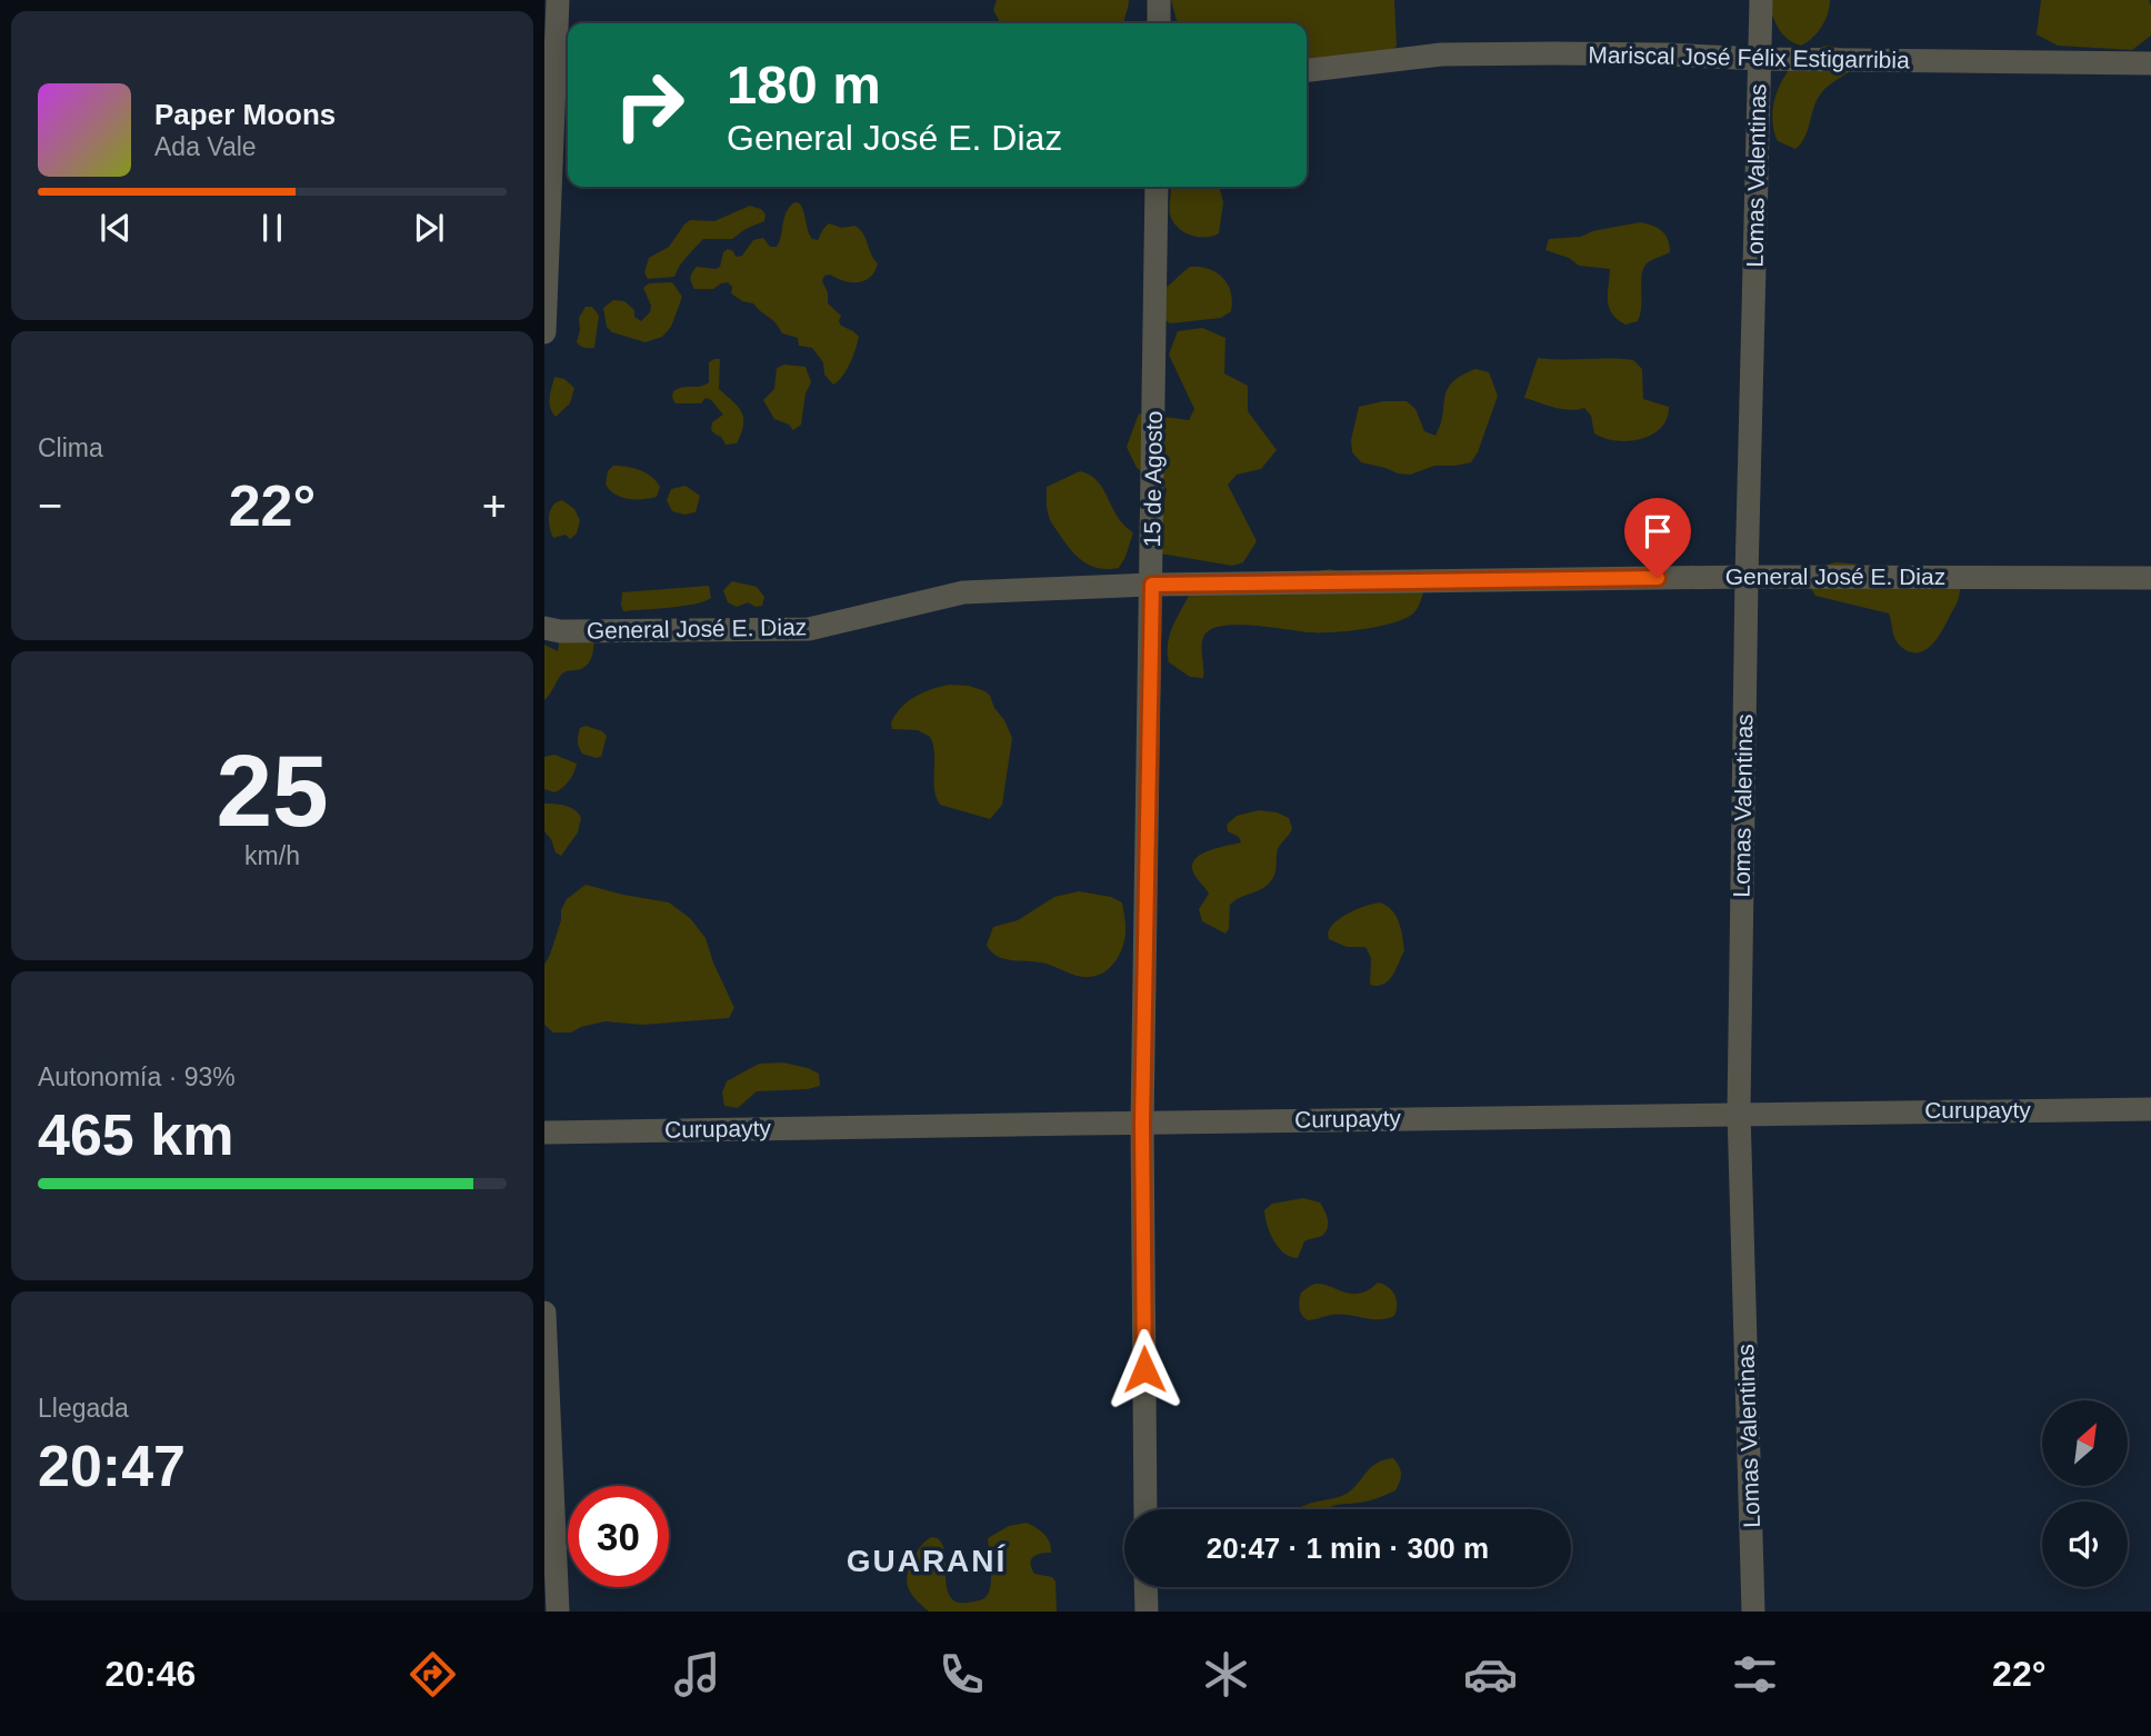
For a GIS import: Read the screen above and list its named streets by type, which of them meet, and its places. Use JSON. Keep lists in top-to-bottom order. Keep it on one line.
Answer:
{"streets":{"street":["Mariscal José Félix Estigarribia","Lomas Valentinas","15 de Agosto","General José E. Diaz","Curupayty"]},"crossings":[["Mariscal José Félix Estigarribia","Lomas Valentinas"],["Lomas Valentinas","General José E. Diaz"],["Lomas Valentinas","Curupayty"],["15 de Agosto","General José E. Diaz"],["15 de Agosto","Curupayty"]],"districts":["GUARANÍ"],"north":"top right","page":{"turn":["180 m","General José E. Diaz"],"song":["Paper Moons","Ada Vale"],"tile":["Clima",["25","km/h"],["Autonomía · 93%","465 km"],["Llegada","20:47"]],"heat":["−","22°","+"],"limit":"30","trip":"20:47 · 1 min · 300 m","tabs":["20:46","22°"]}}
